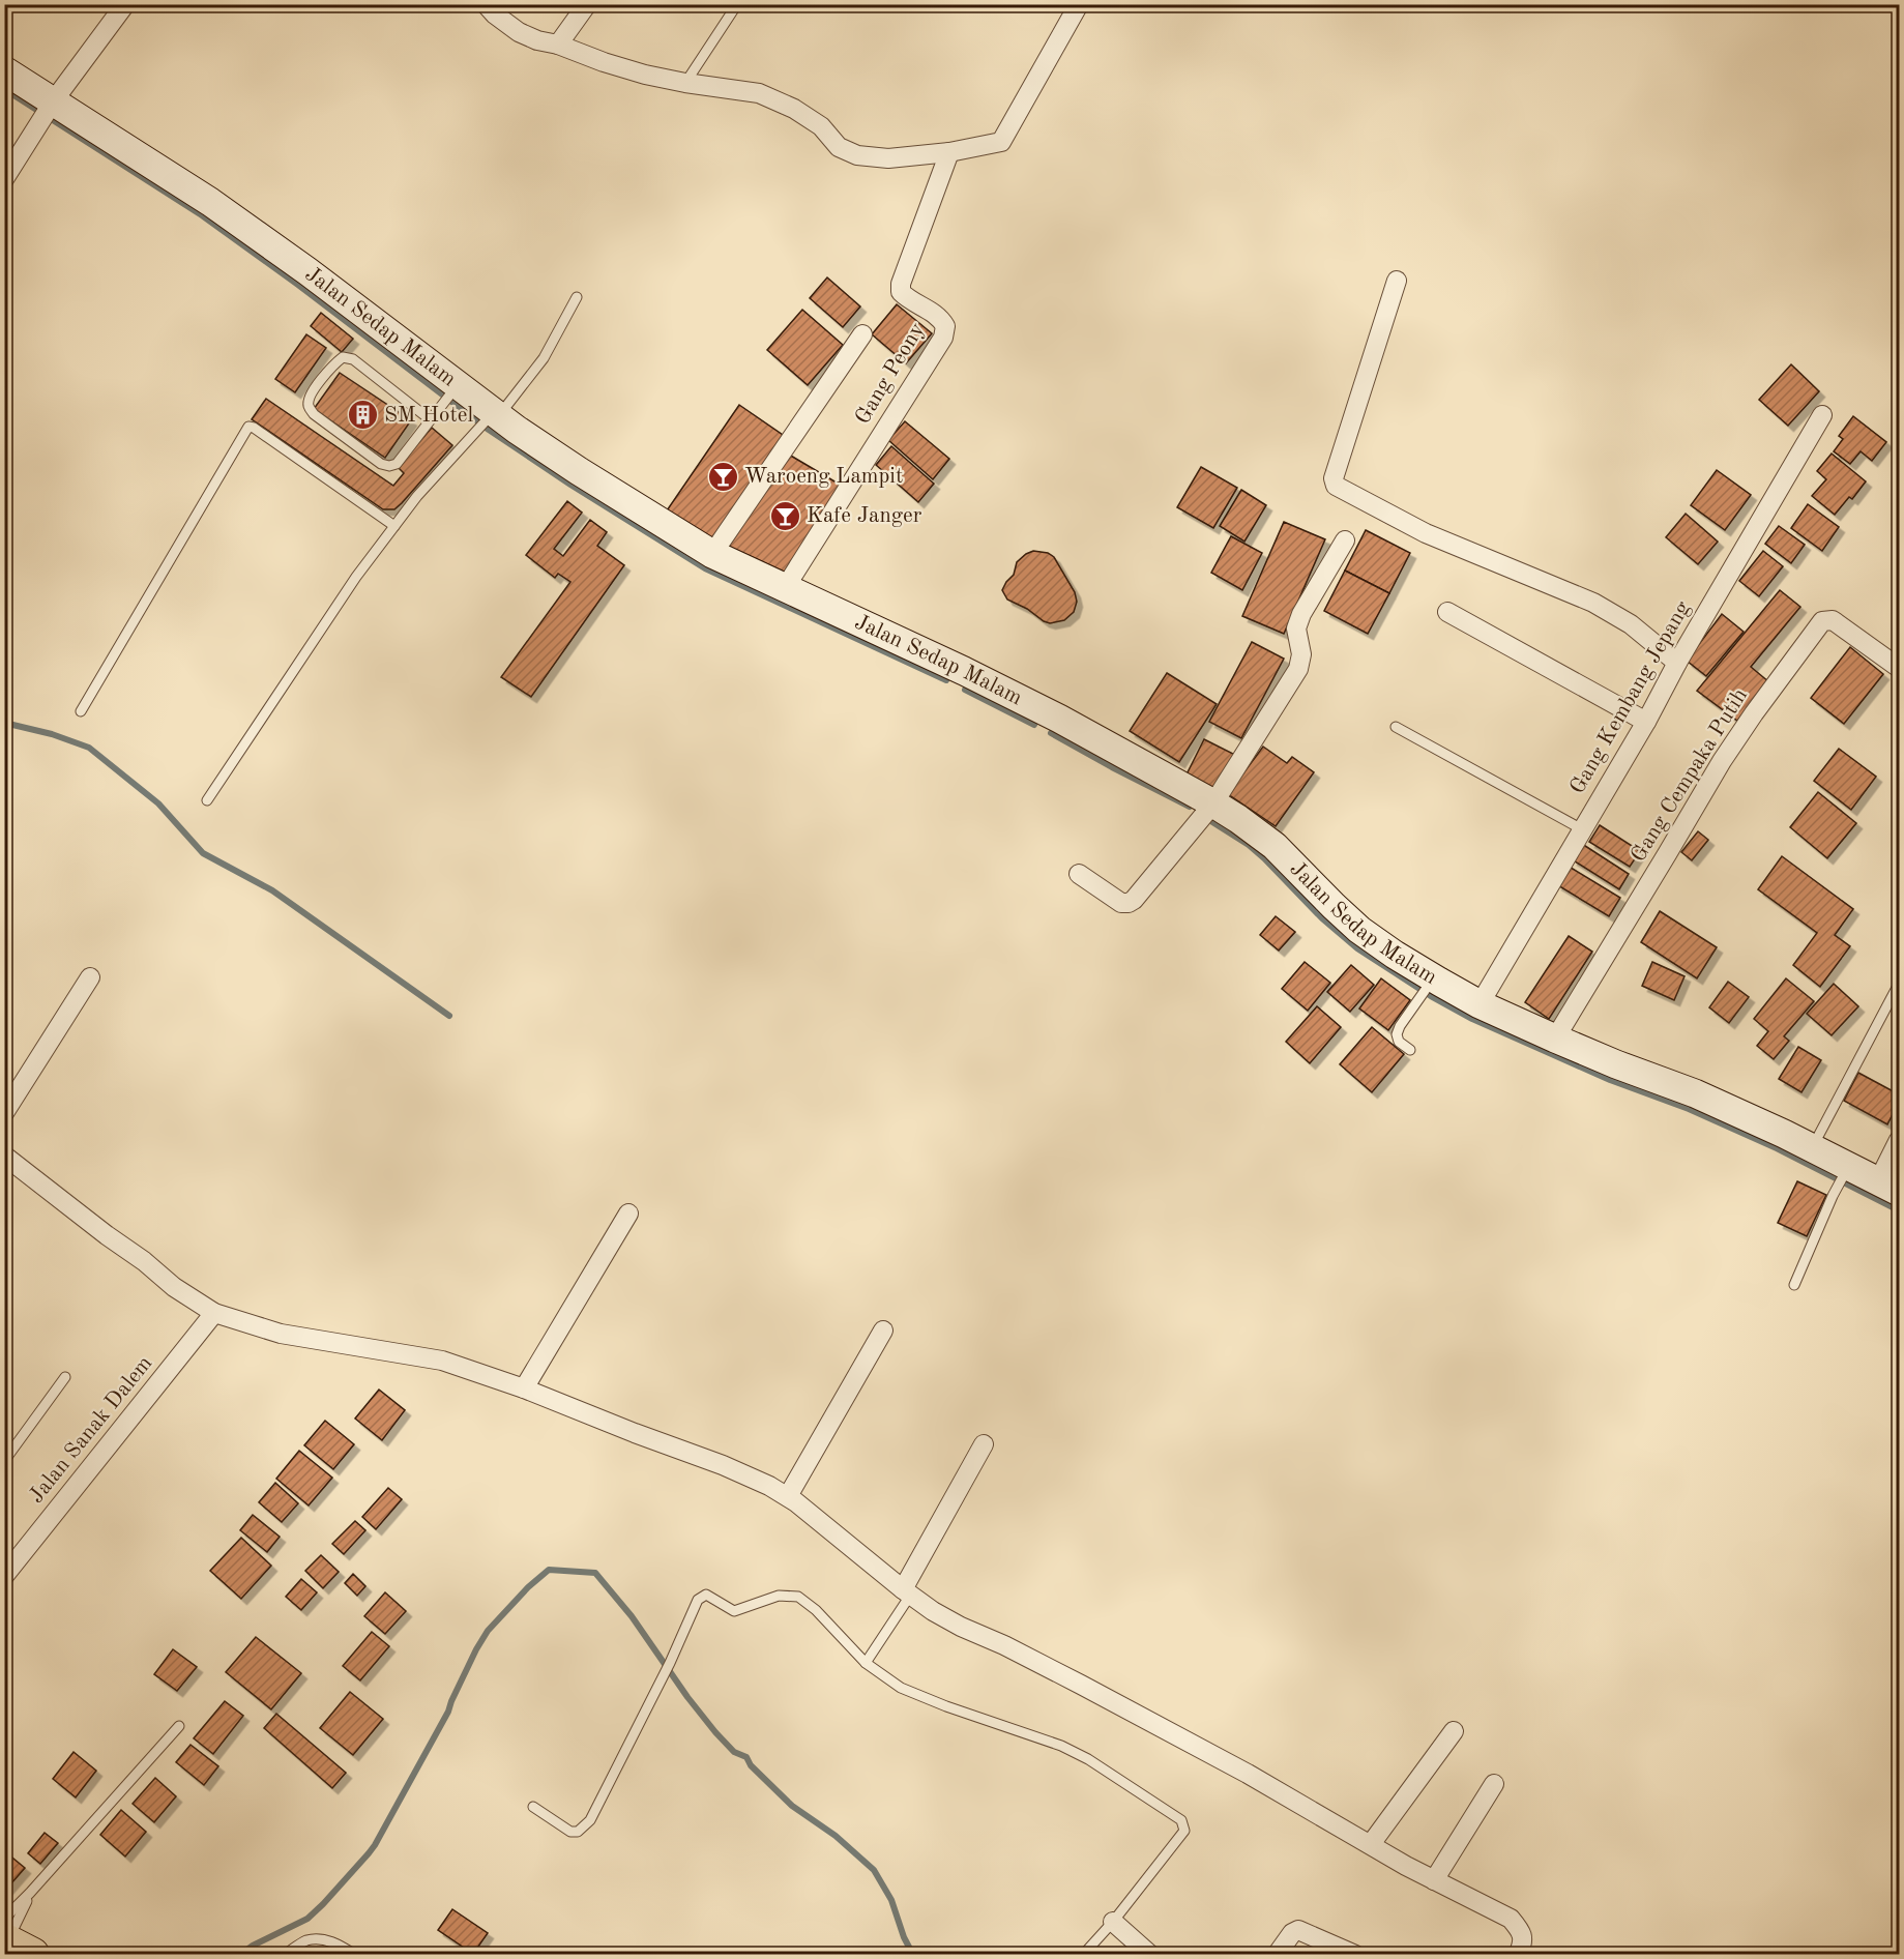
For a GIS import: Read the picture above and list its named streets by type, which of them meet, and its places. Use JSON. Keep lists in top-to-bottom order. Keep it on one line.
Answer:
{"streets":{"street":["Jalan Sedap Malam","Gang Peony","Gang Kembang Jepang","Gang Cempaka Putih","Jalan Sanak Dalem"]},"crossings":[["Jalan Sedap Malam","Gang Peony"],["Jalan Sedap Malam","Gang Kembang Jepang"],["Jalan Sedap Malam","Gang Cempaka Putih"]],"places":{"building":["SM Hotel"],"bar":["Waroeng Lampit","Kafe Janger"]}}
